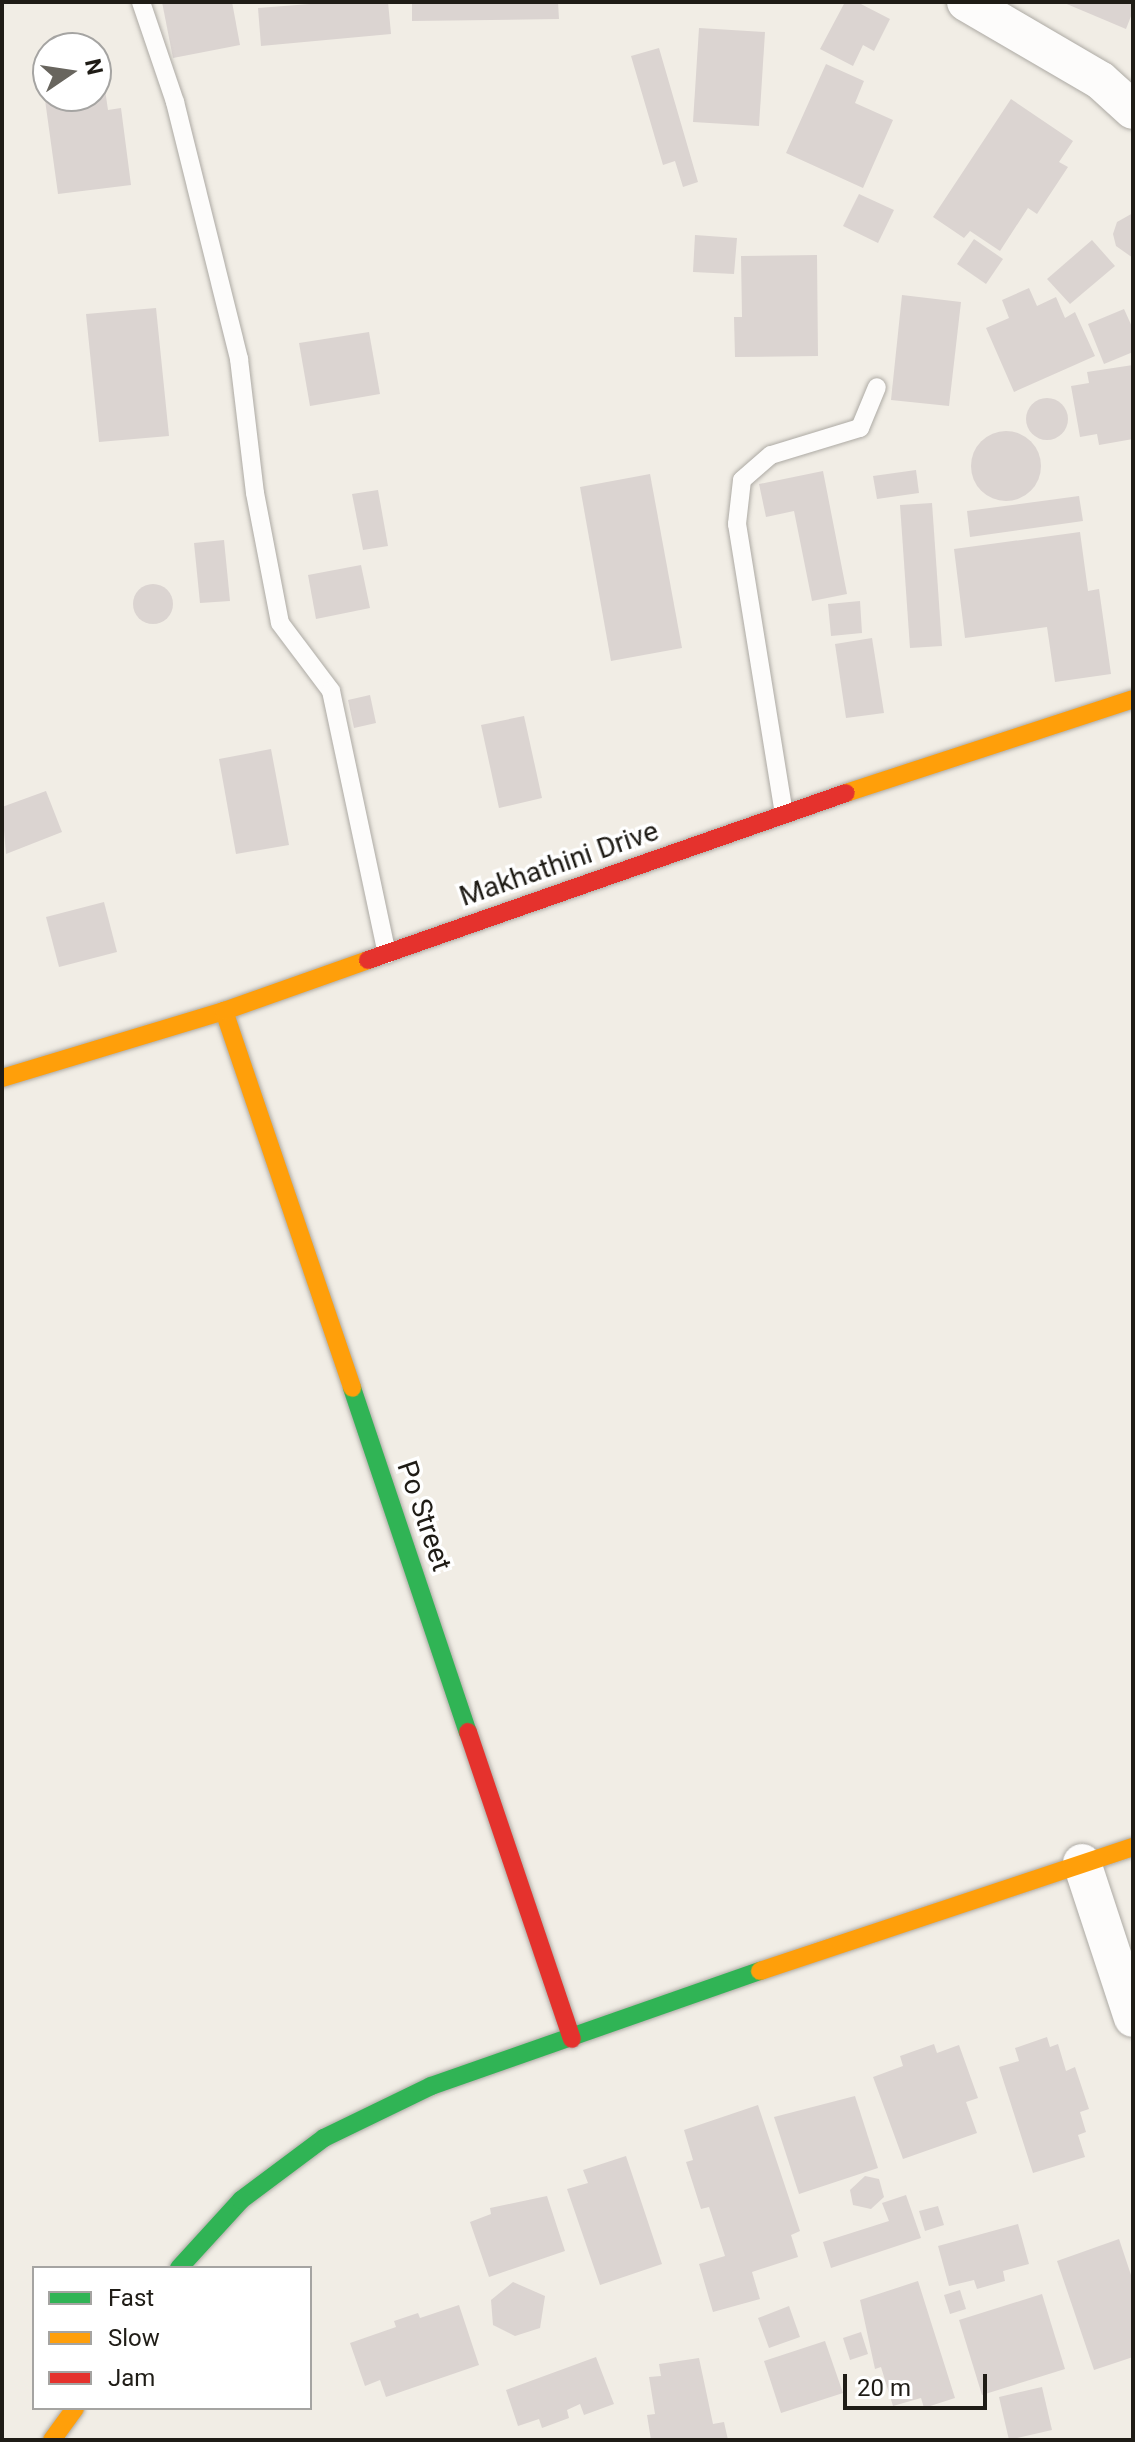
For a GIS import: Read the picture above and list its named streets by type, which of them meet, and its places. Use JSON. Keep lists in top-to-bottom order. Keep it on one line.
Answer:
{"streets":{"street":["Makhathini Drive","Po Street"]},"crossings":[["Makhathini Drive","Po Street"]],"legend":["Fast","Slow","Jam"],"scale_bar":"20 m","north":"right"}
